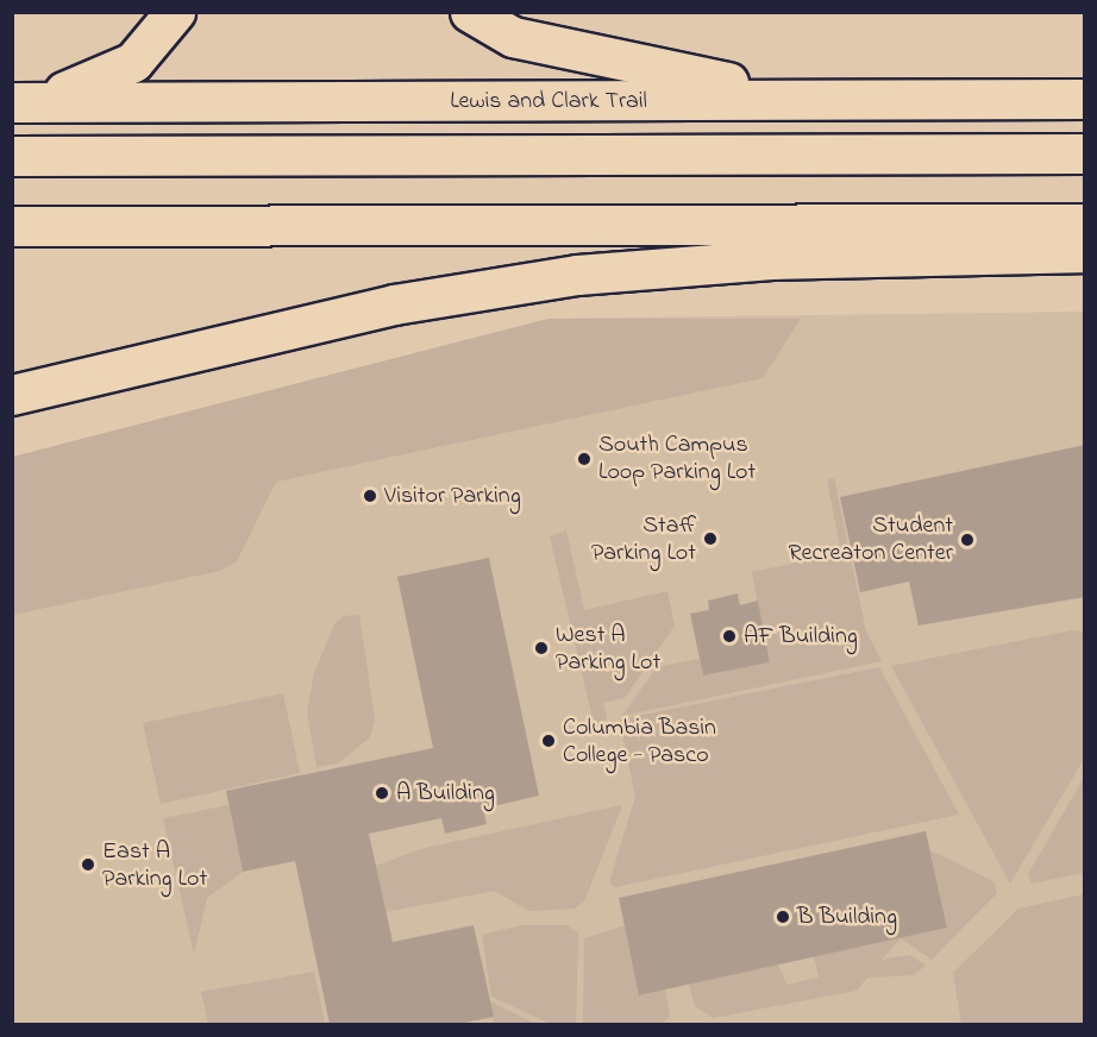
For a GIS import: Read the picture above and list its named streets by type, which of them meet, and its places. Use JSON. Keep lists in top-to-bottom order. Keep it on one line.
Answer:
{"streets":{"highway":["Lewis and Clark Trail"]},"places":["South Campus Loop Parking Lot","Visitor Parking","Staff Parking Lot","Student Recreaton Center","AF Building","West A Parking Lot","Columbia Basin College - Pasco","A Building","East A Parking Lot","B Building"]}
